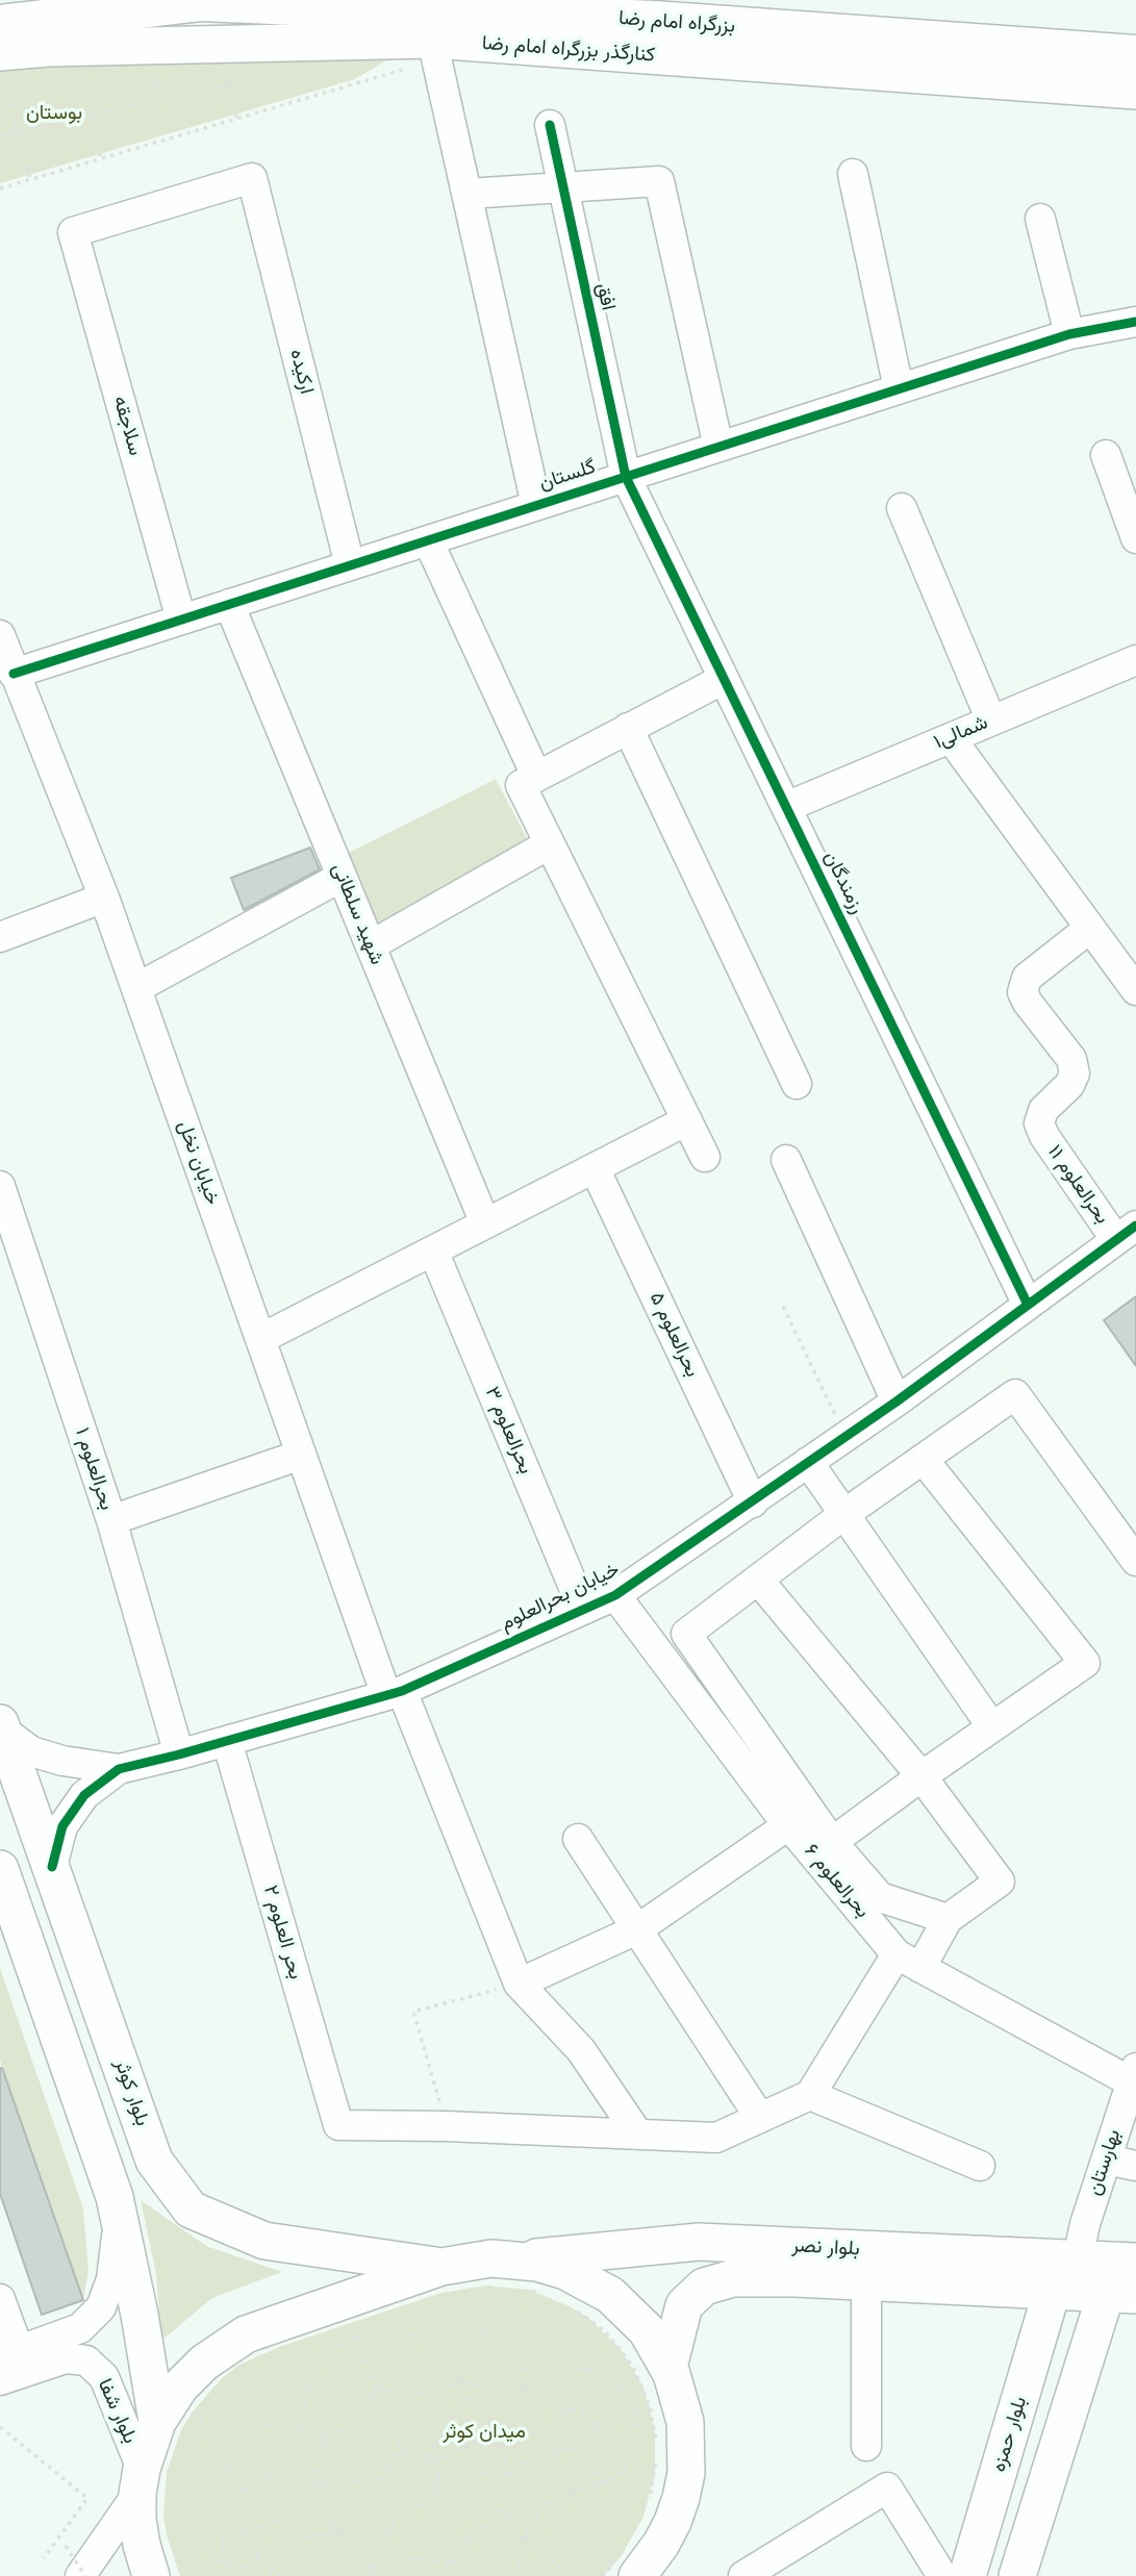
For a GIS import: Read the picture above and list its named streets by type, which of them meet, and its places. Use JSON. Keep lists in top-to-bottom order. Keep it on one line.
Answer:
{"streets":{"highway":["بزرگراه امام رضا"],"main road":["کنارگذر بزرگراه امام رضا","بلوار کوثر","بلوار نصر","بلوار حمزه"],"street":["افق","ارکیده","سلاجقه","گلستان","شمالی۱","رزمندگان","شهید سلطانی","خیابان نخل","بحرالعلوم ۱۱","بحرالعلوم ۵","بحرالعلوم ۳","بحرالعلوم ۱","خیابان بحرالعلوم","بحرالعلوم ۶","بحر العلوم ۲","بهارستان","بلوار شفا"]},"crossings":[["بزرگراه امام رضا","کنارگذر بزرگراه امام رضا"],["افق","گلستان"],["افق","رزمندگان"],["ارکیده","سلاجقه"],["ارکیده","گلستان"],["سلاجقه","گلستان"],["گلستان","رزمندگان"],["گلستان","شهید سلطانی"],["گلستان","خیابان نخل"],["شمالی۱","رزمندگان"],["رزمندگان","خیابان بحرالعلوم"],["خیابان نخل","خیابان بحرالعلوم"],["بحرالعلوم ۱۱","خیابان بحرالعلوم"],["بحرالعلوم ۵","خیابان بحرالعلوم"],["بحرالعلوم ۳","خیابان بحرالعلوم"],["بحرالعلوم ۱","خیابان بحرالعلوم"],["خیابان بحرالعلوم","بحرالعلوم ۶"],["خیابان بحرالعلوم","بحر العلوم ۲"],["خیابان بحرالعلوم","بلوار کوثر"],["بحرالعلوم ۶","بهارستان"],["بهارستان","بلوار نصر"],["بلوار نصر","بلوار حمزه"]],"parks":["بوستان","میدان کوثر"]}
